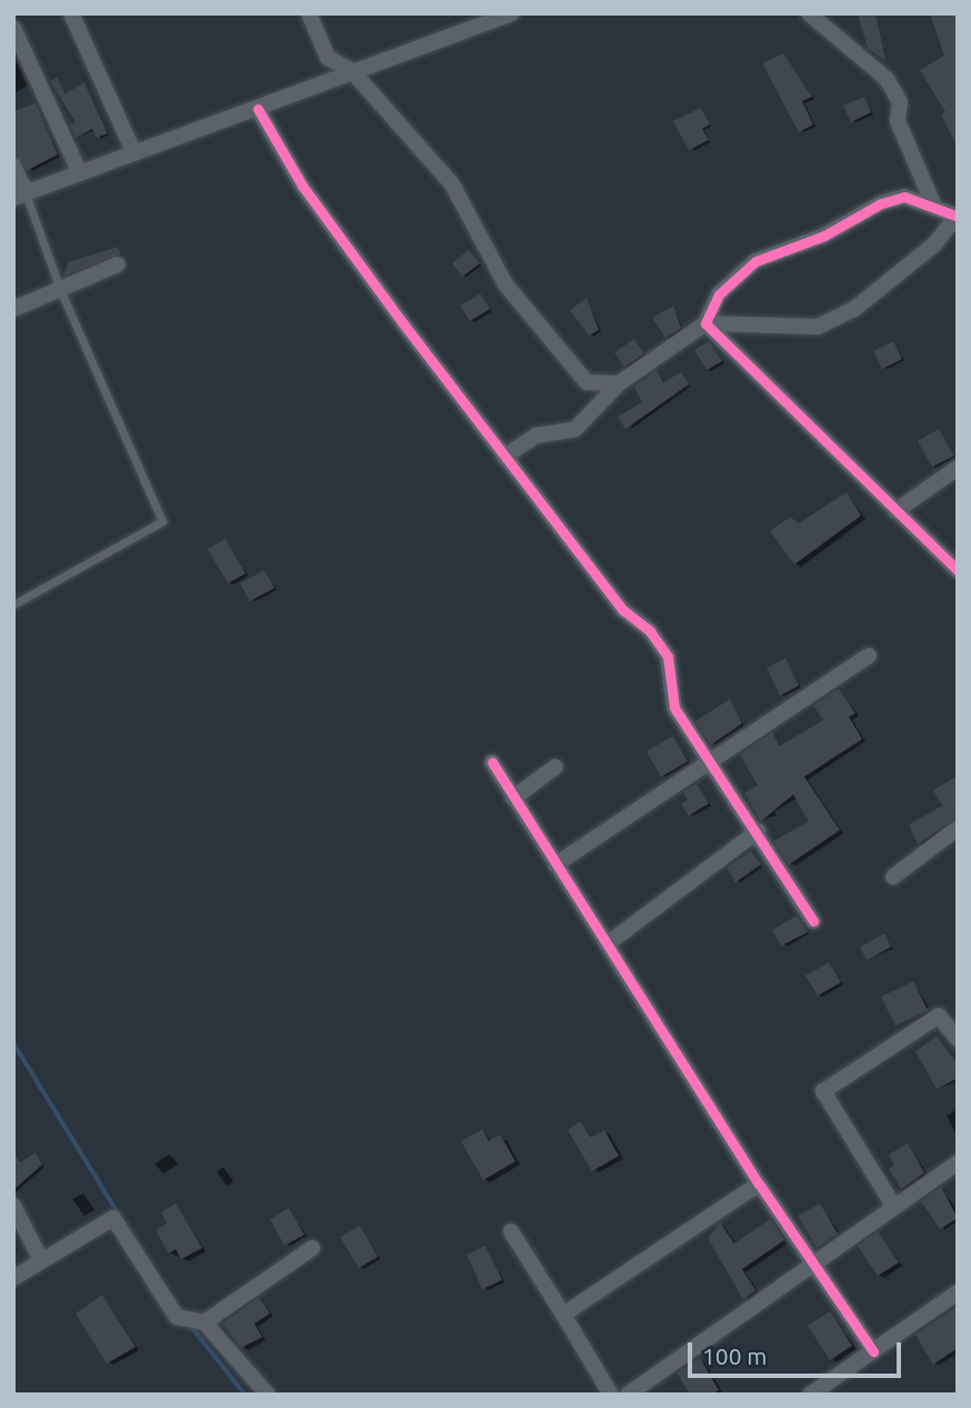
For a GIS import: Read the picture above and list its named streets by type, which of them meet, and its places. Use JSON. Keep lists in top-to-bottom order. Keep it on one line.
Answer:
{"scale_bar":"100 m"}
